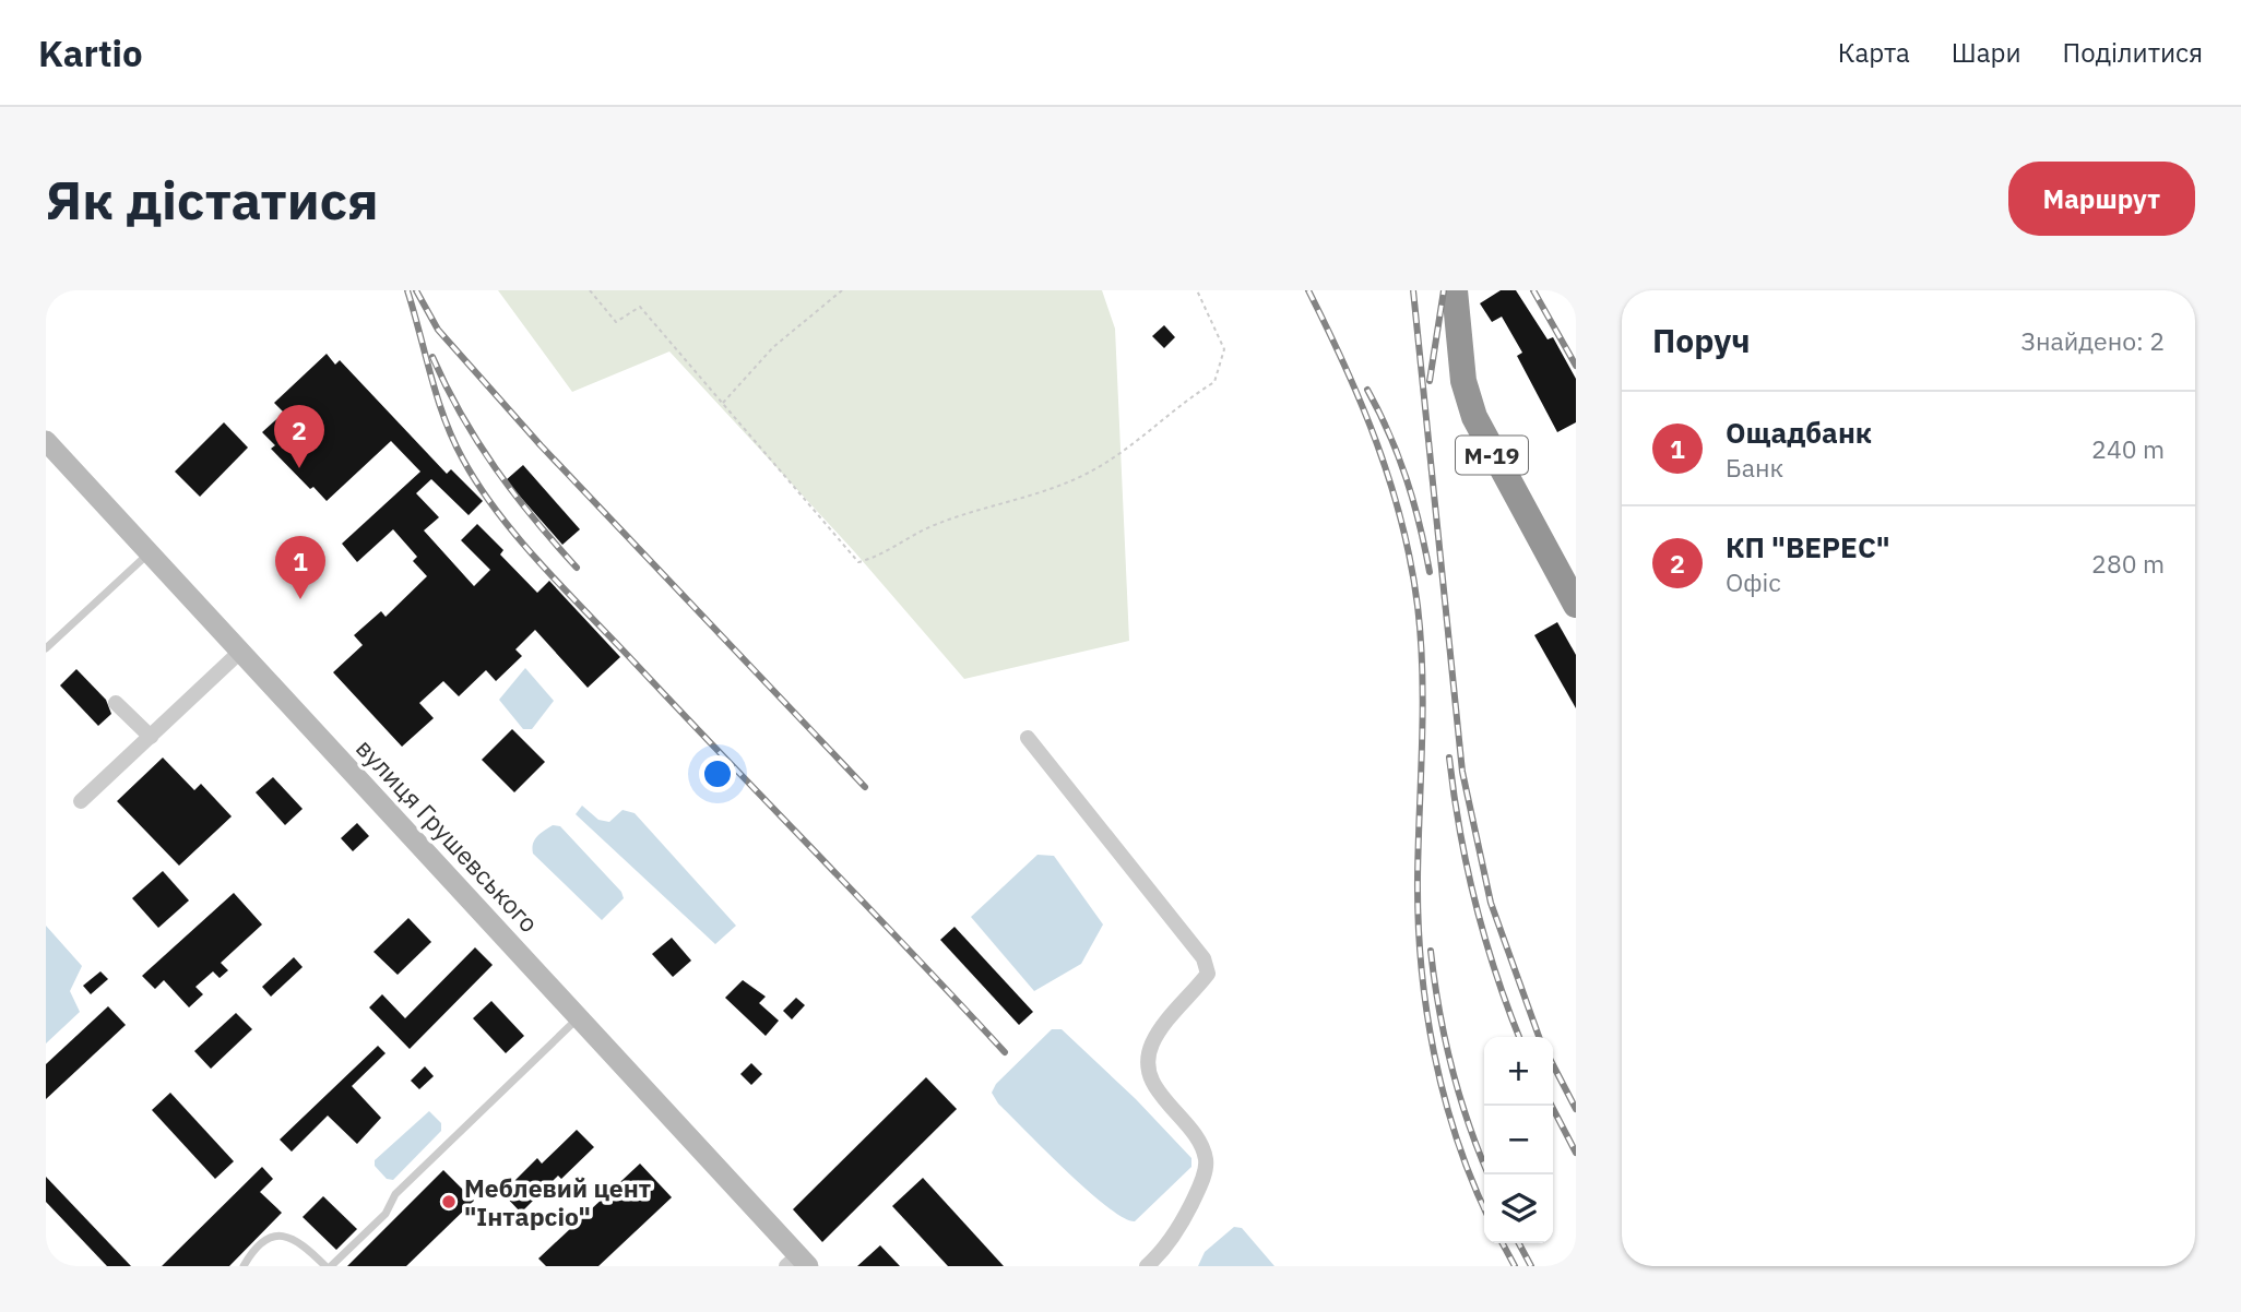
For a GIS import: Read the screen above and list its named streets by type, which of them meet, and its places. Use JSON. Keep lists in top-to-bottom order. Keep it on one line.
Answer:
{"streets":{"highway":["М-19"],"street":["вулиця Грушевського"]},"places":["Меблевий цент \"Інтарсіо\""],"page":{"header":"Kartio","nav":["Карта","Шари","Поділитися"],"buttons":"Маршрут","title":"Як дістатися","heading":["Поруч","Знайдено: 2"],"list":[{"mark":"1","name":"Ощадбанк","note":"Банк","value":"240 m"},{"mark":"2","name":"КП \"ВЕРЕС\"","note":"Офіс","value":"280 m"}],"pins":["2","1"],"map_buttons":["+","−"]}}
